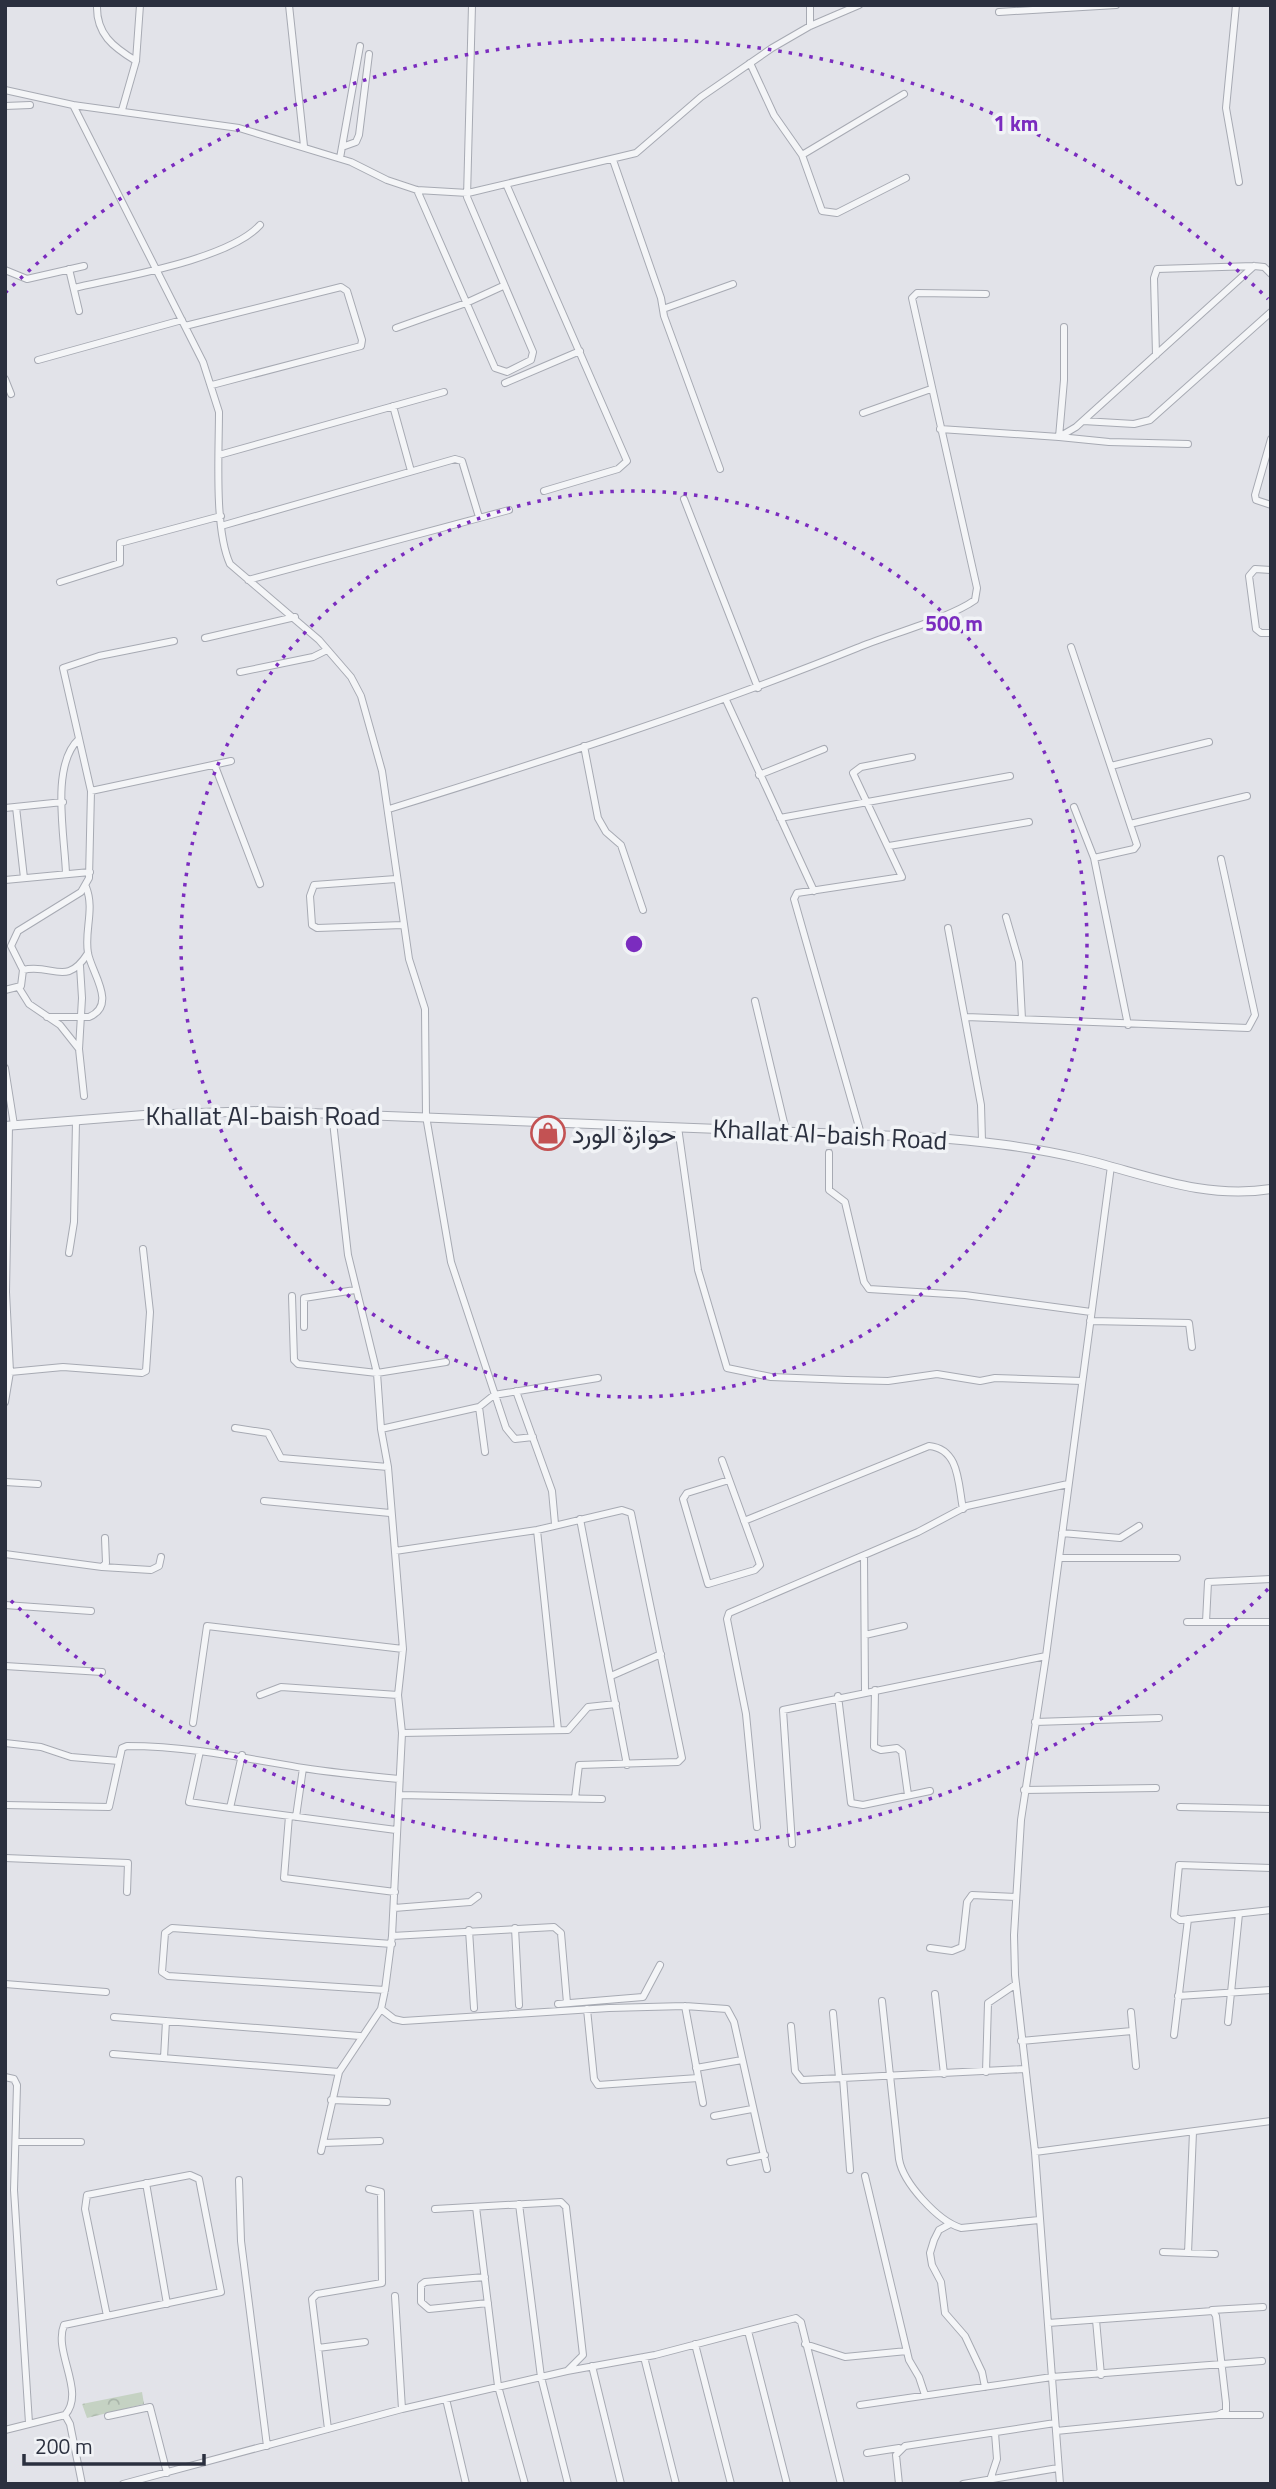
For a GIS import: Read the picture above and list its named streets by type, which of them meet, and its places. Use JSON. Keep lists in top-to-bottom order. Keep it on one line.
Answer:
{"streets":{"street":["Khallat Al-baish Road"]},"places":{"shop":["حوازة الورد"]},"scale_bar":"200 m","rings":["1 km","500 m"]}
